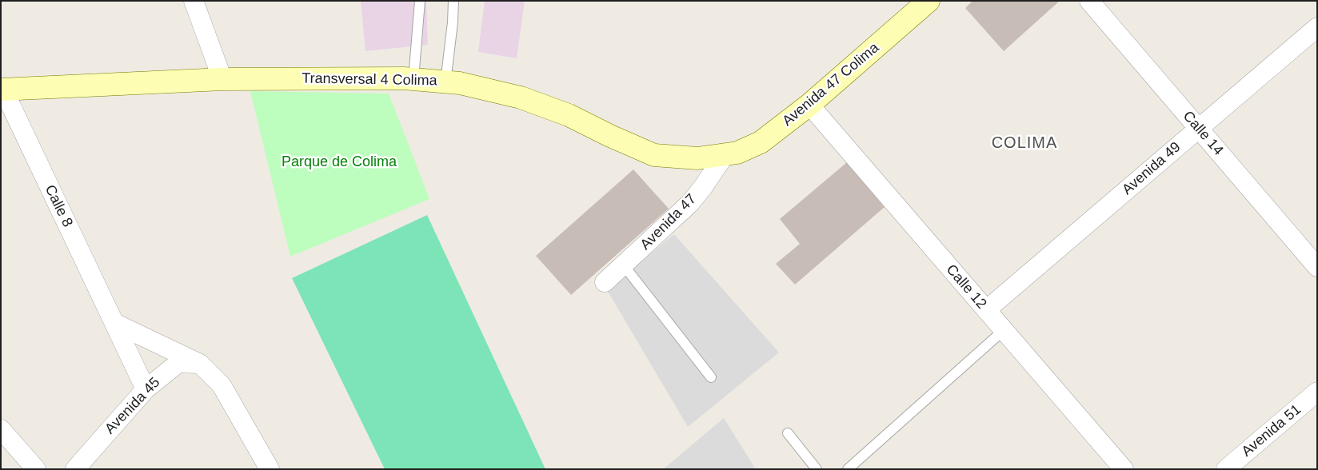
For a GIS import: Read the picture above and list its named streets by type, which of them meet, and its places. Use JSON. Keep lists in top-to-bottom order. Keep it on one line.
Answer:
{"streets":{"main road":["Transversal 4 Colima","Avenida 47 Colima"],"street":["Calle 14","Avenida 49","Calle 8","Avenida 47","Calle 12","Avenida 45","Avenida 51"]},"crossings":[["Transversal 4 Colima","Avenida 47 Colima"],["Transversal 4 Colima","Calle 8"],["Transversal 4 Colima","Avenida 47"],["Avenida 47 Colima","Avenida 47"],["Avenida 47 Colima","Calle 12"],["Calle 14","Avenida 49"],["Avenida 49","Calle 12"],["Calle 8","Avenida 45"]],"districts":["COLIMA"],"parks":["Parque de Colima"]}
